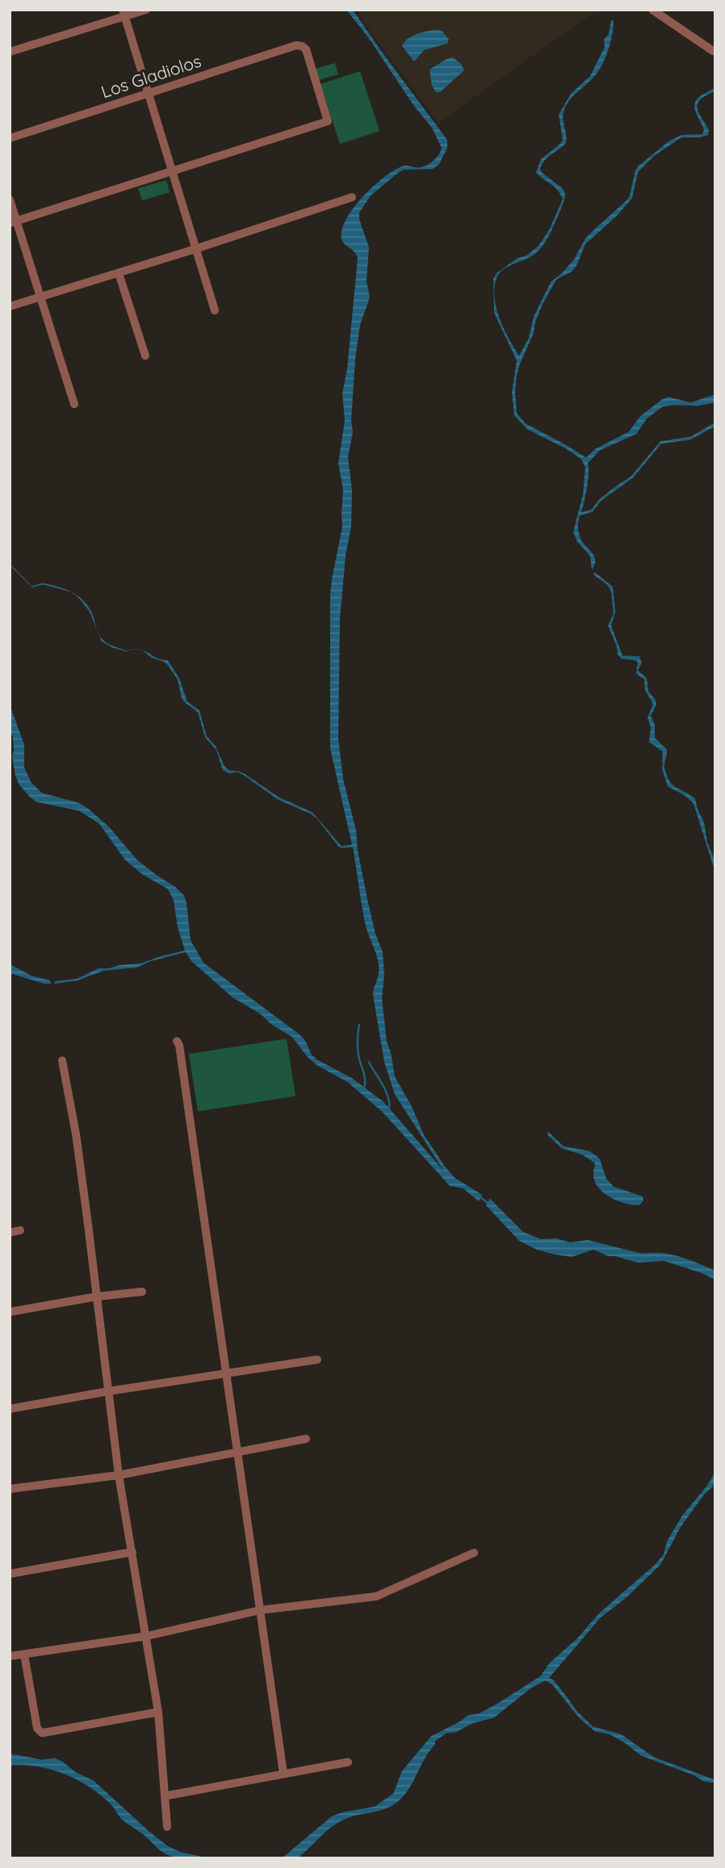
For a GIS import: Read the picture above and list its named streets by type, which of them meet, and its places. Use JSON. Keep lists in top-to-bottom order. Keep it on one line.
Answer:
{"streets":{"street":["Los Gladiolos"]}}
